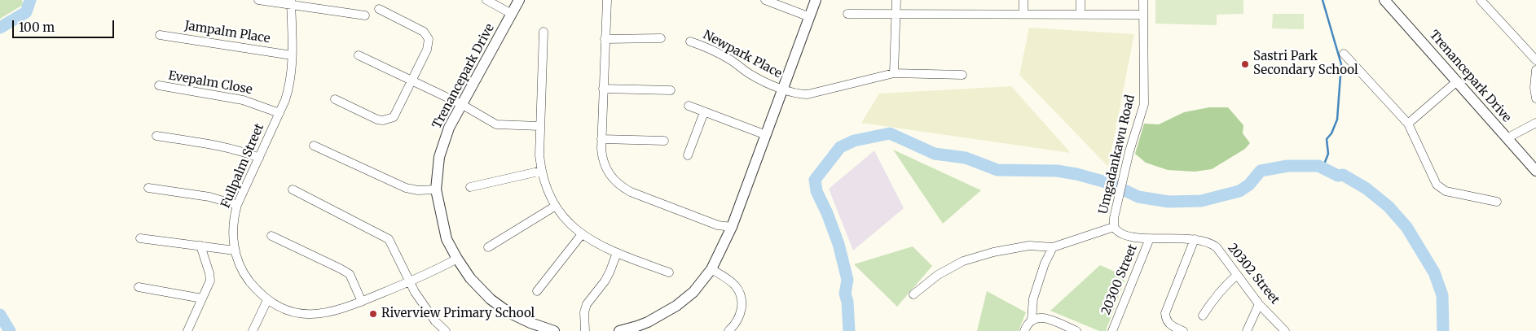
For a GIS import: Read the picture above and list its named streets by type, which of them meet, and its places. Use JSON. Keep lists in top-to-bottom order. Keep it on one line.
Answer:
{"streets":{"street":["Jampalm Place","Newpark Place","Trenancepark Drive","Evepalm Close","Umgadankawu Road","Fullpalm Street","20302 Street","20300 Street"]},"crossings":[["Jampalm Place","Fullpalm Street"],["Trenancepark Drive","Fullpalm Street"],["Evepalm Close","Fullpalm Street"],["Umgadankawu Road","20302 Street"],["Umgadankawu Road","20300 Street"],["20302 Street","20300 Street"]],"places":["Sastri Park Secondary School","Riverview Primary School"],"scale_bar":"100 m"}
